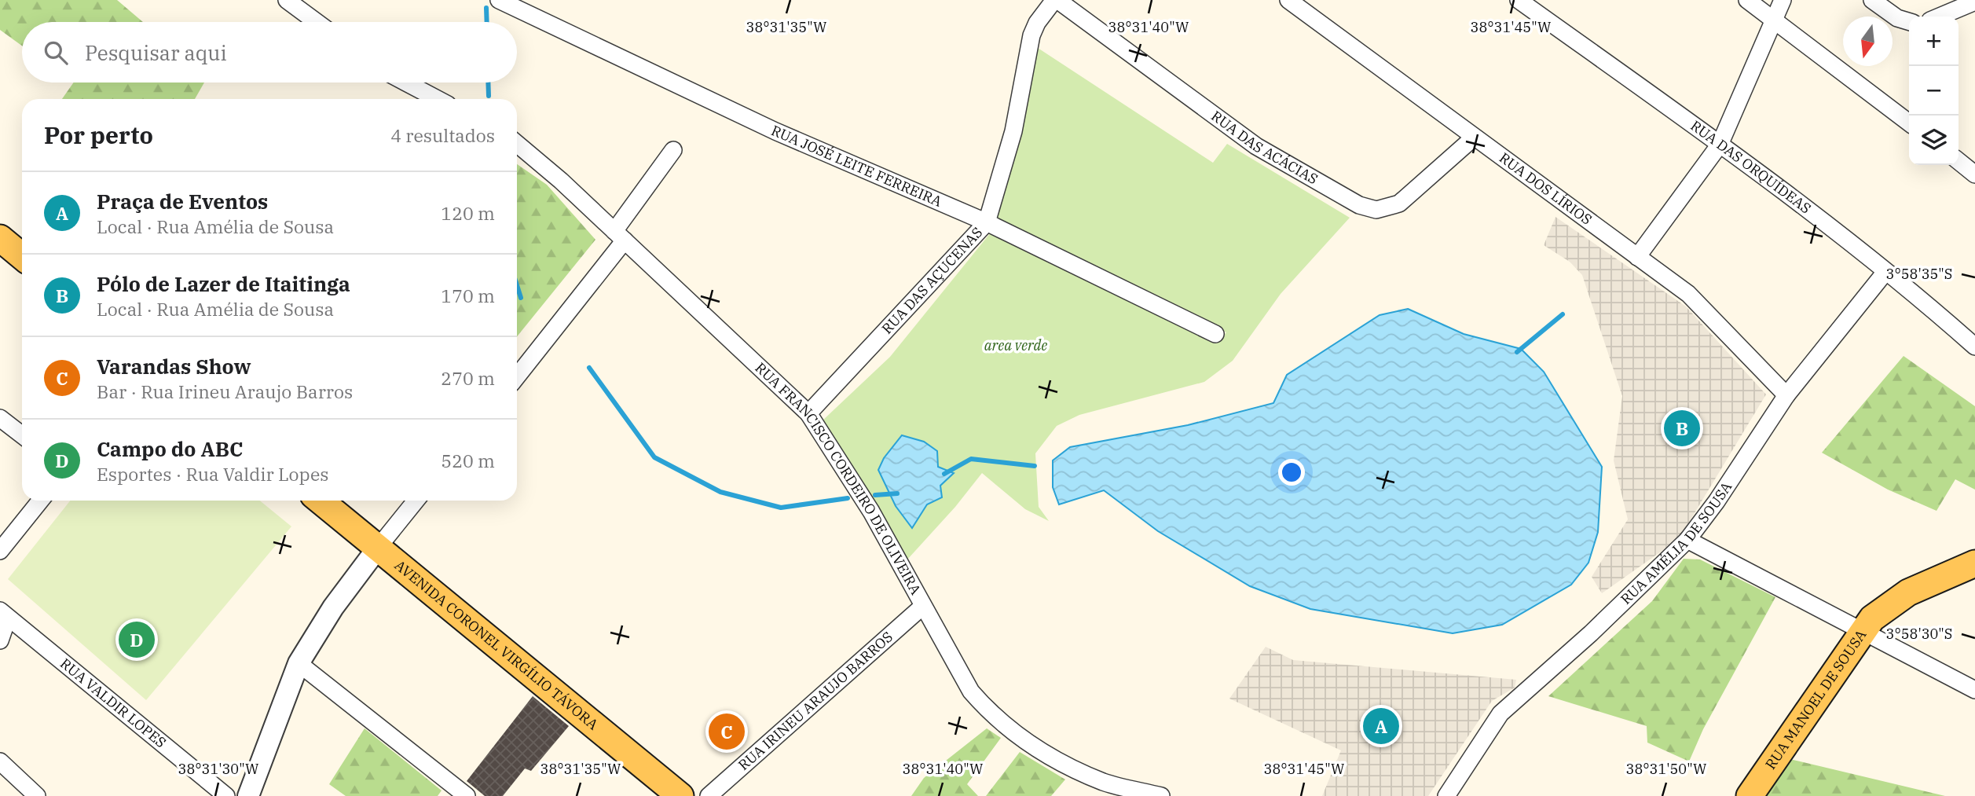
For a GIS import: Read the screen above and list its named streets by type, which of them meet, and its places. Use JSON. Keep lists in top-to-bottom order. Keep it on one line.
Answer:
{"streets":{"main road":["AVENIDA CORONEL VIRGÍLIO TÁVORA","RUA MANOEL DE SOUSA"],"street":["RUA DAS ACÁCIAS","RUA JOSÉ LEITE FERREIRA","RUA DAS ORQUÍDEAS","RUA DOS LÍRIOS","RUA DAS AÇUCENAS","RUA FRANCISCO CORDEIRO DE OLIVEIRA","RUA AMÉLIA DE SOUSA","RUA IRINEU ARAUJO BARROS","RUA VALDIR LOPES"]},"crossings":[["RUA DAS ACÁCIAS","RUA DOS LÍRIOS"],["RUA DAS ACÁCIAS","RUA DAS AÇUCENAS"],["RUA JOSÉ LEITE FERREIRA","RUA DAS AÇUCENAS"],["RUA DAS ORQUÍDEAS","RUA AMÉLIA DE SOUSA"],["RUA DOS LÍRIOS","RUA AMÉLIA DE SOUSA"],["RUA DAS AÇUCENAS","RUA FRANCISCO CORDEIRO DE OLIVEIRA"],["RUA FRANCISCO CORDEIRO DE OLIVEIRA","RUA IRINEU ARAUJO BARROS"]],"parks":["area verde"],"north":"bottom","page":{"map_buttons":["+","−"],"search":"Pesquisar aqui","heading":["Por perto","4 resultados"],"list":[{"mark":"A","name":"Praça de Eventos","note":"Local · Rua Amélia de Sousa","value":"120 m"},{"mark":"B","name":"Pólo de Lazer de Itaitinga","note":"Local · Rua Amélia de Sousa","value":"170 m"},{"mark":"C","name":"Varandas Show","note":"Bar · Rua Irineu Araujo Barros","value":"270 m"},{"mark":"D","name":"Campo do ABC","note":"Esportes · Rua Valdir Lopes","value":"520 m"}],"pins":["B","D","A","C"]},"coordinates":["38°31'35\"W","38°31'40\"W","38°31'45\"W","3°58'35\"S","3°58'30\"S","38°31'30\"W","38°31'50\"W"]}
